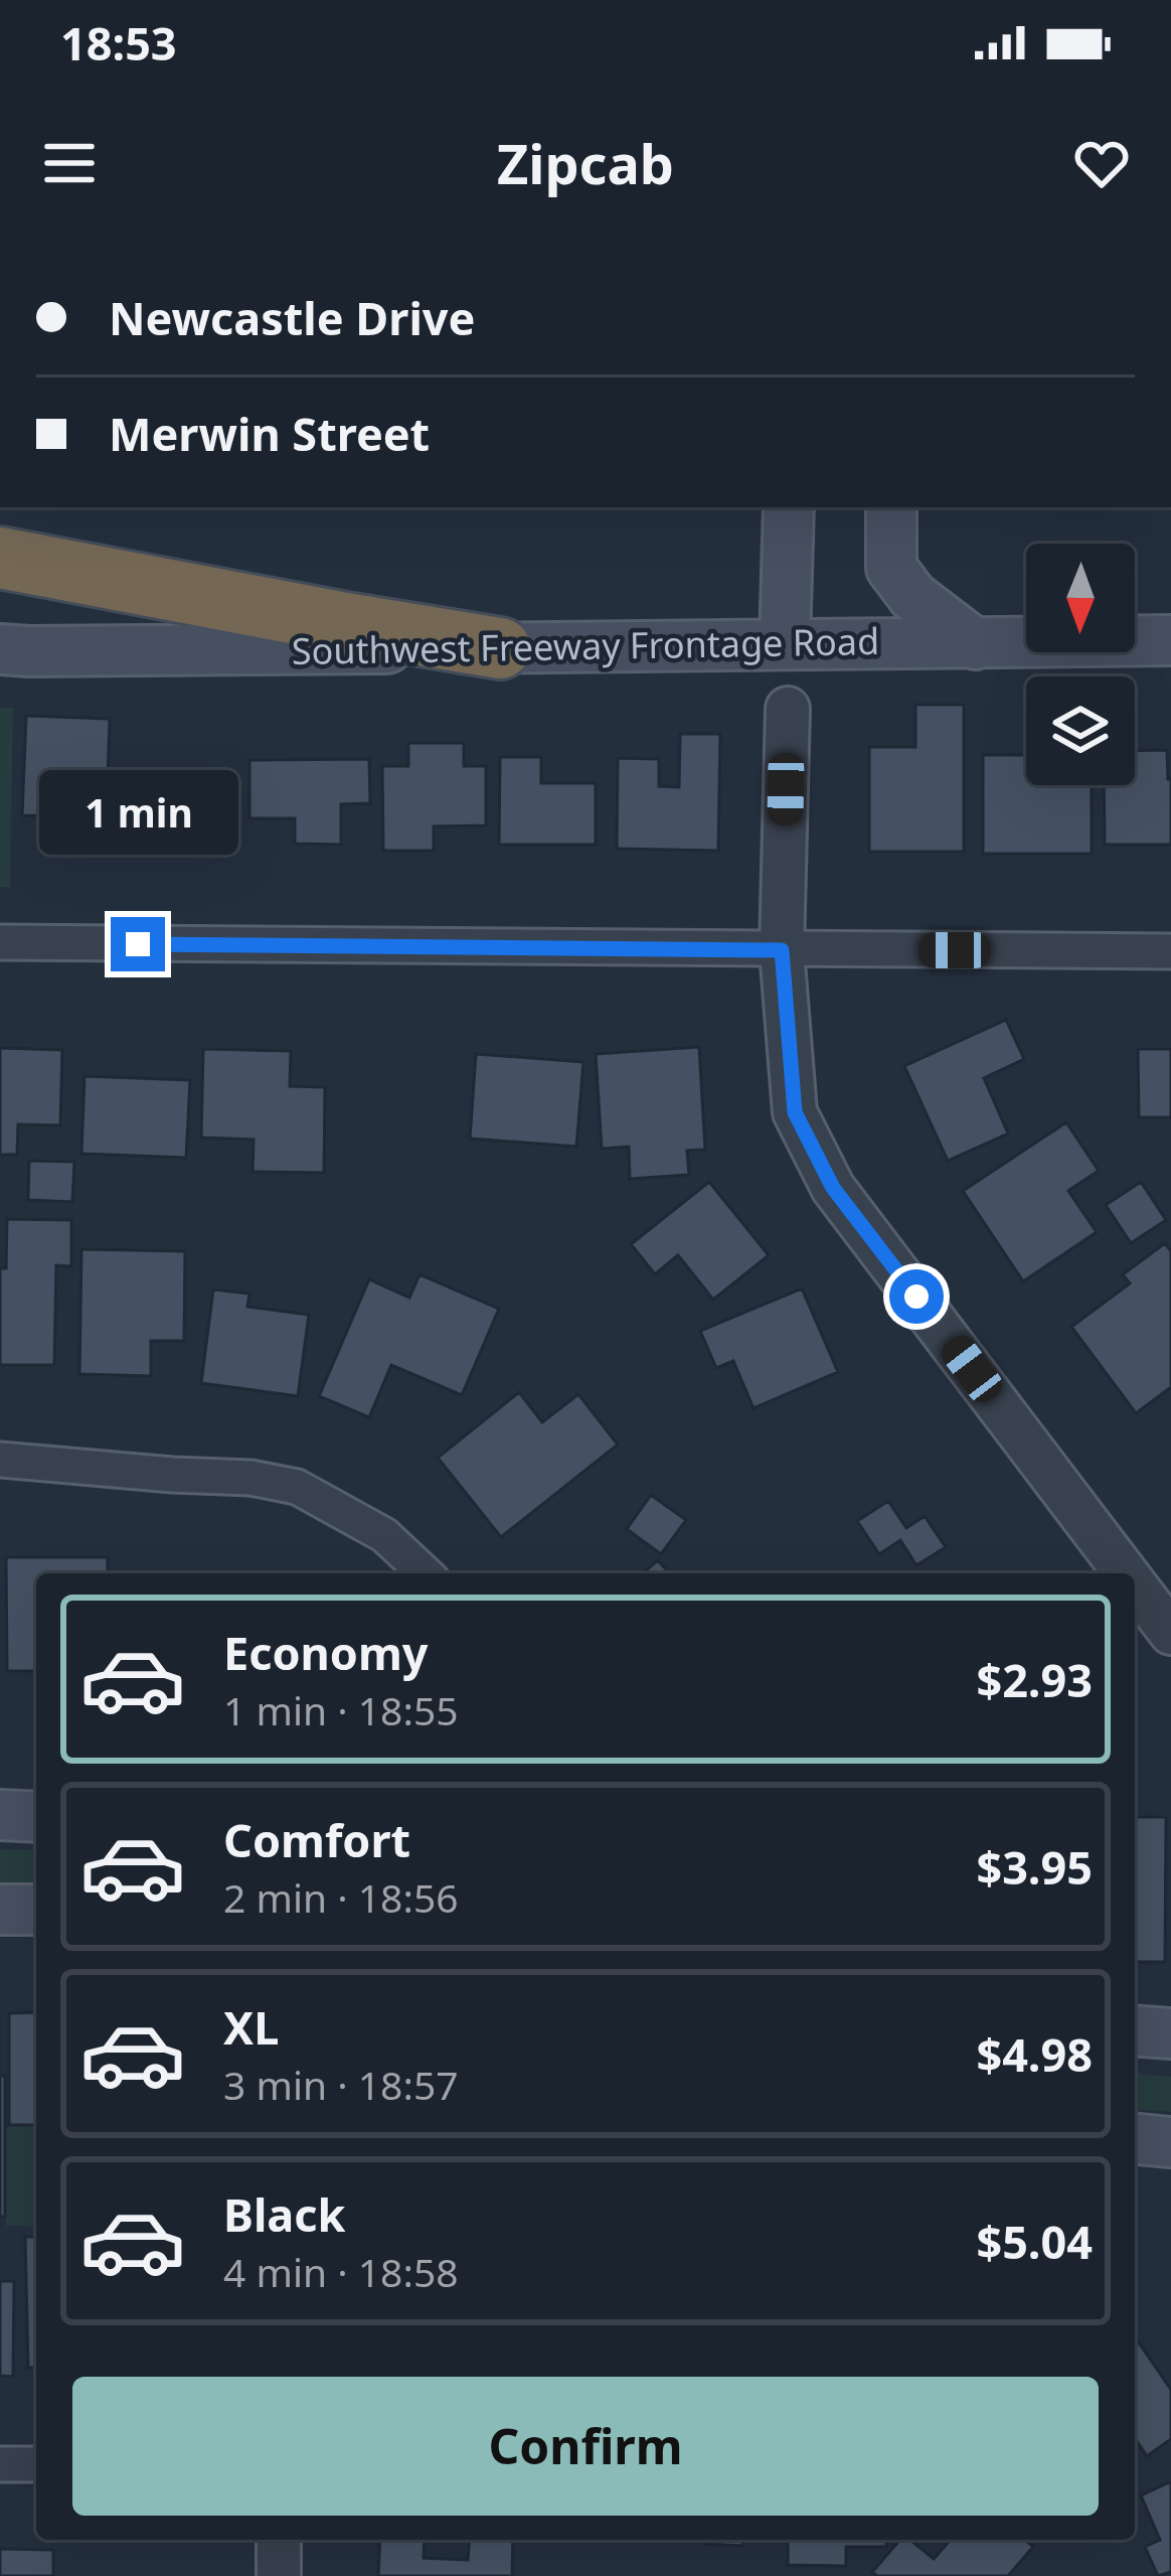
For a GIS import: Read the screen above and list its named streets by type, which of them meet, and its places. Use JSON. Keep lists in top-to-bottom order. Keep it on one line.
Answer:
{"streets":{"main road":["Southwest Freeway Frontage Road"]},"north":"bottom","page":{"status":"18:53","header":"Zipcab","banner":["Newcastle Drive","Merwin Street"],"bubble":"1 min","list":[{"name":"Economy","note":"1 min · 18:55","value":"$2.93"},{"name":"Comfort","note":"2 min · 18:56","value":"$3.95"},{"name":"XL","note":"3 min · 18:57","value":"$4.98"},{"name":"Black","note":"4 min · 18:58","value":"$5.04"}],"buttons":"Confirm"}}
